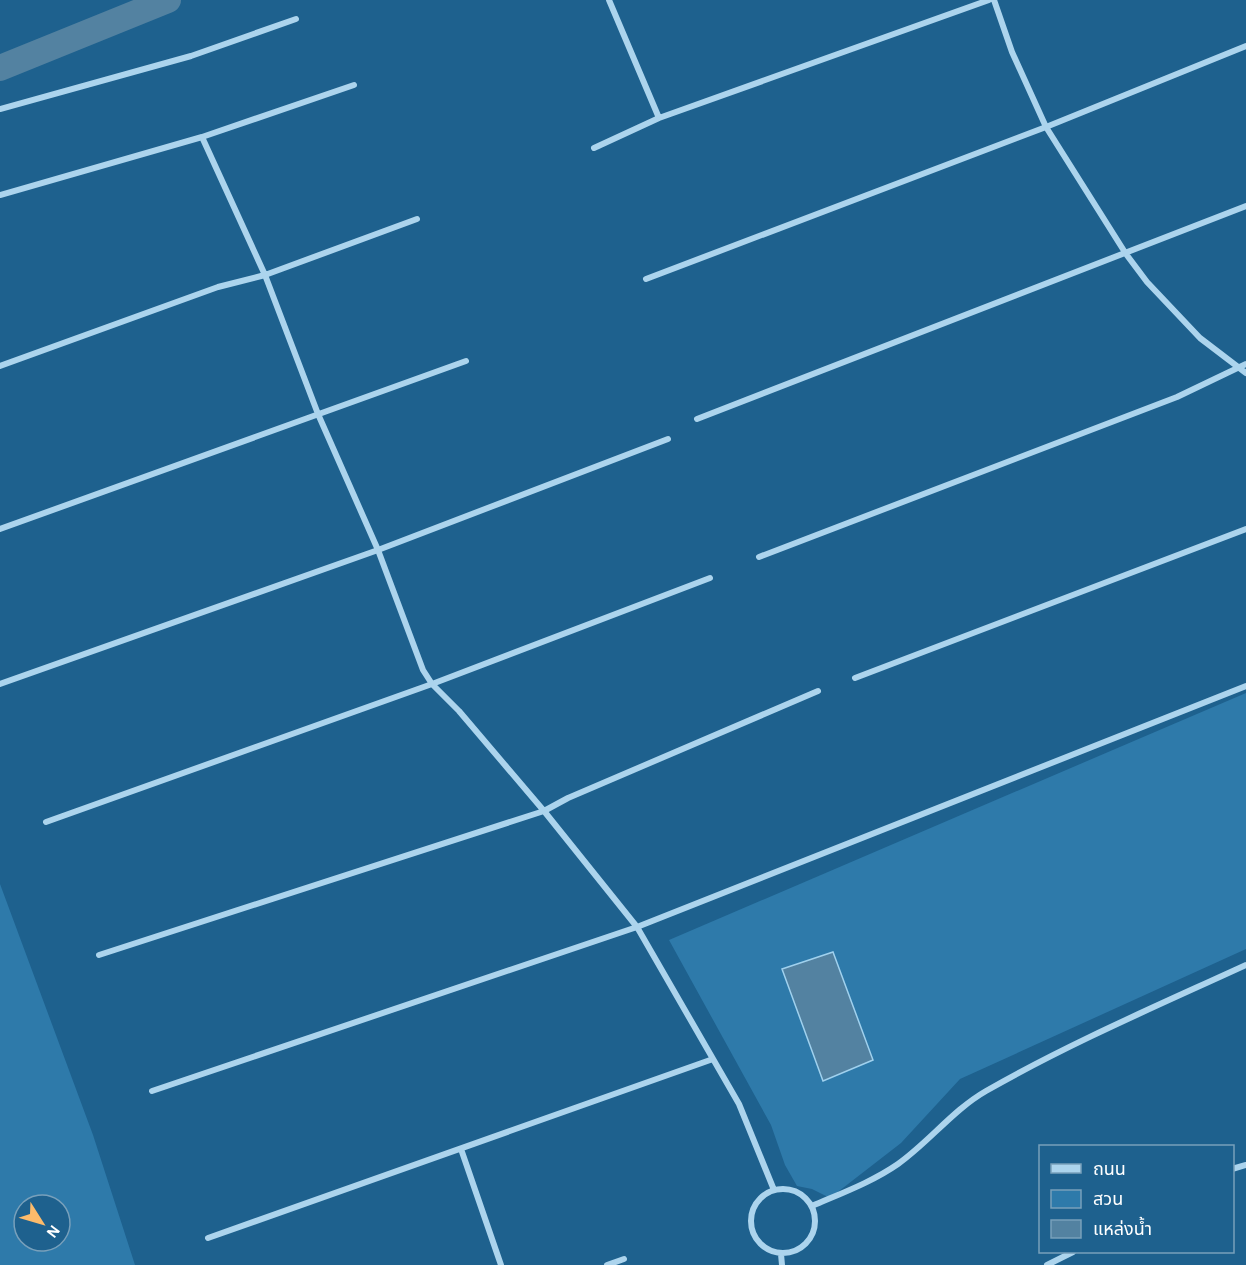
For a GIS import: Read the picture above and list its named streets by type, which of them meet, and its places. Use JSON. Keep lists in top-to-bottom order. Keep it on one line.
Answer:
{"legend":["ถนน","สวน","แหล่งน้ำ"],"north":"bottom right"}
